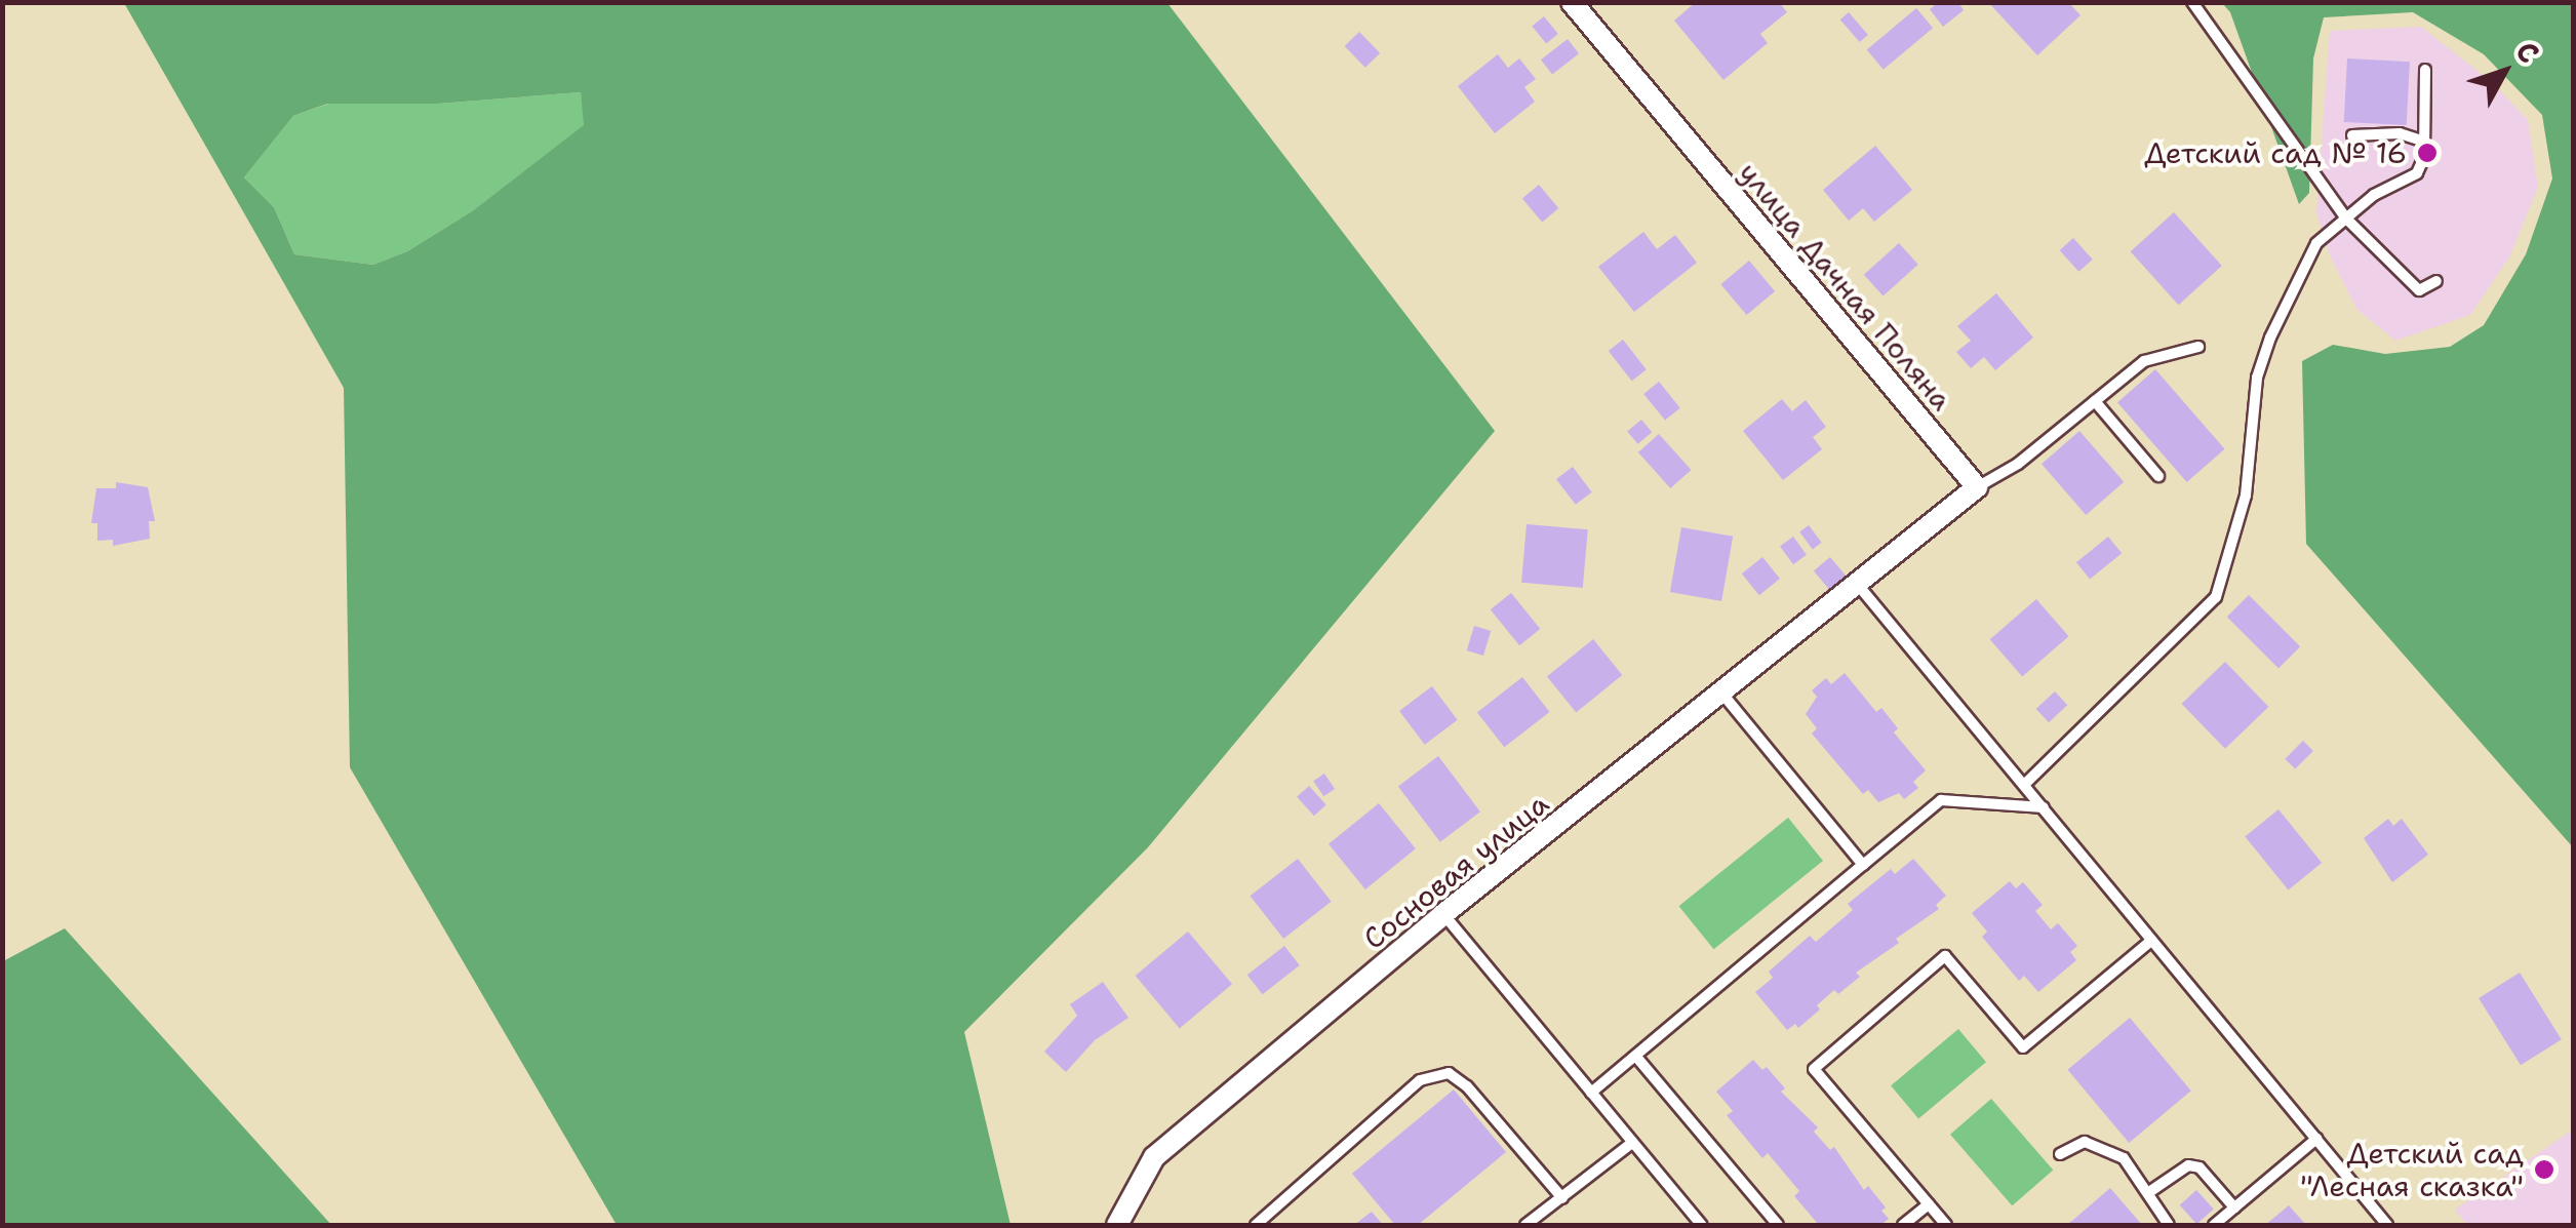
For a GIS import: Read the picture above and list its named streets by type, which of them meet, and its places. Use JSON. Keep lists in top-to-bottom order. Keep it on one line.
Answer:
{"streets":{"street":["улица Дачная Поляна","Сосновая улица"]},"places":["Детский сад № 16","Детский сад \"Лесная сказка\""],"north":"top right"}
